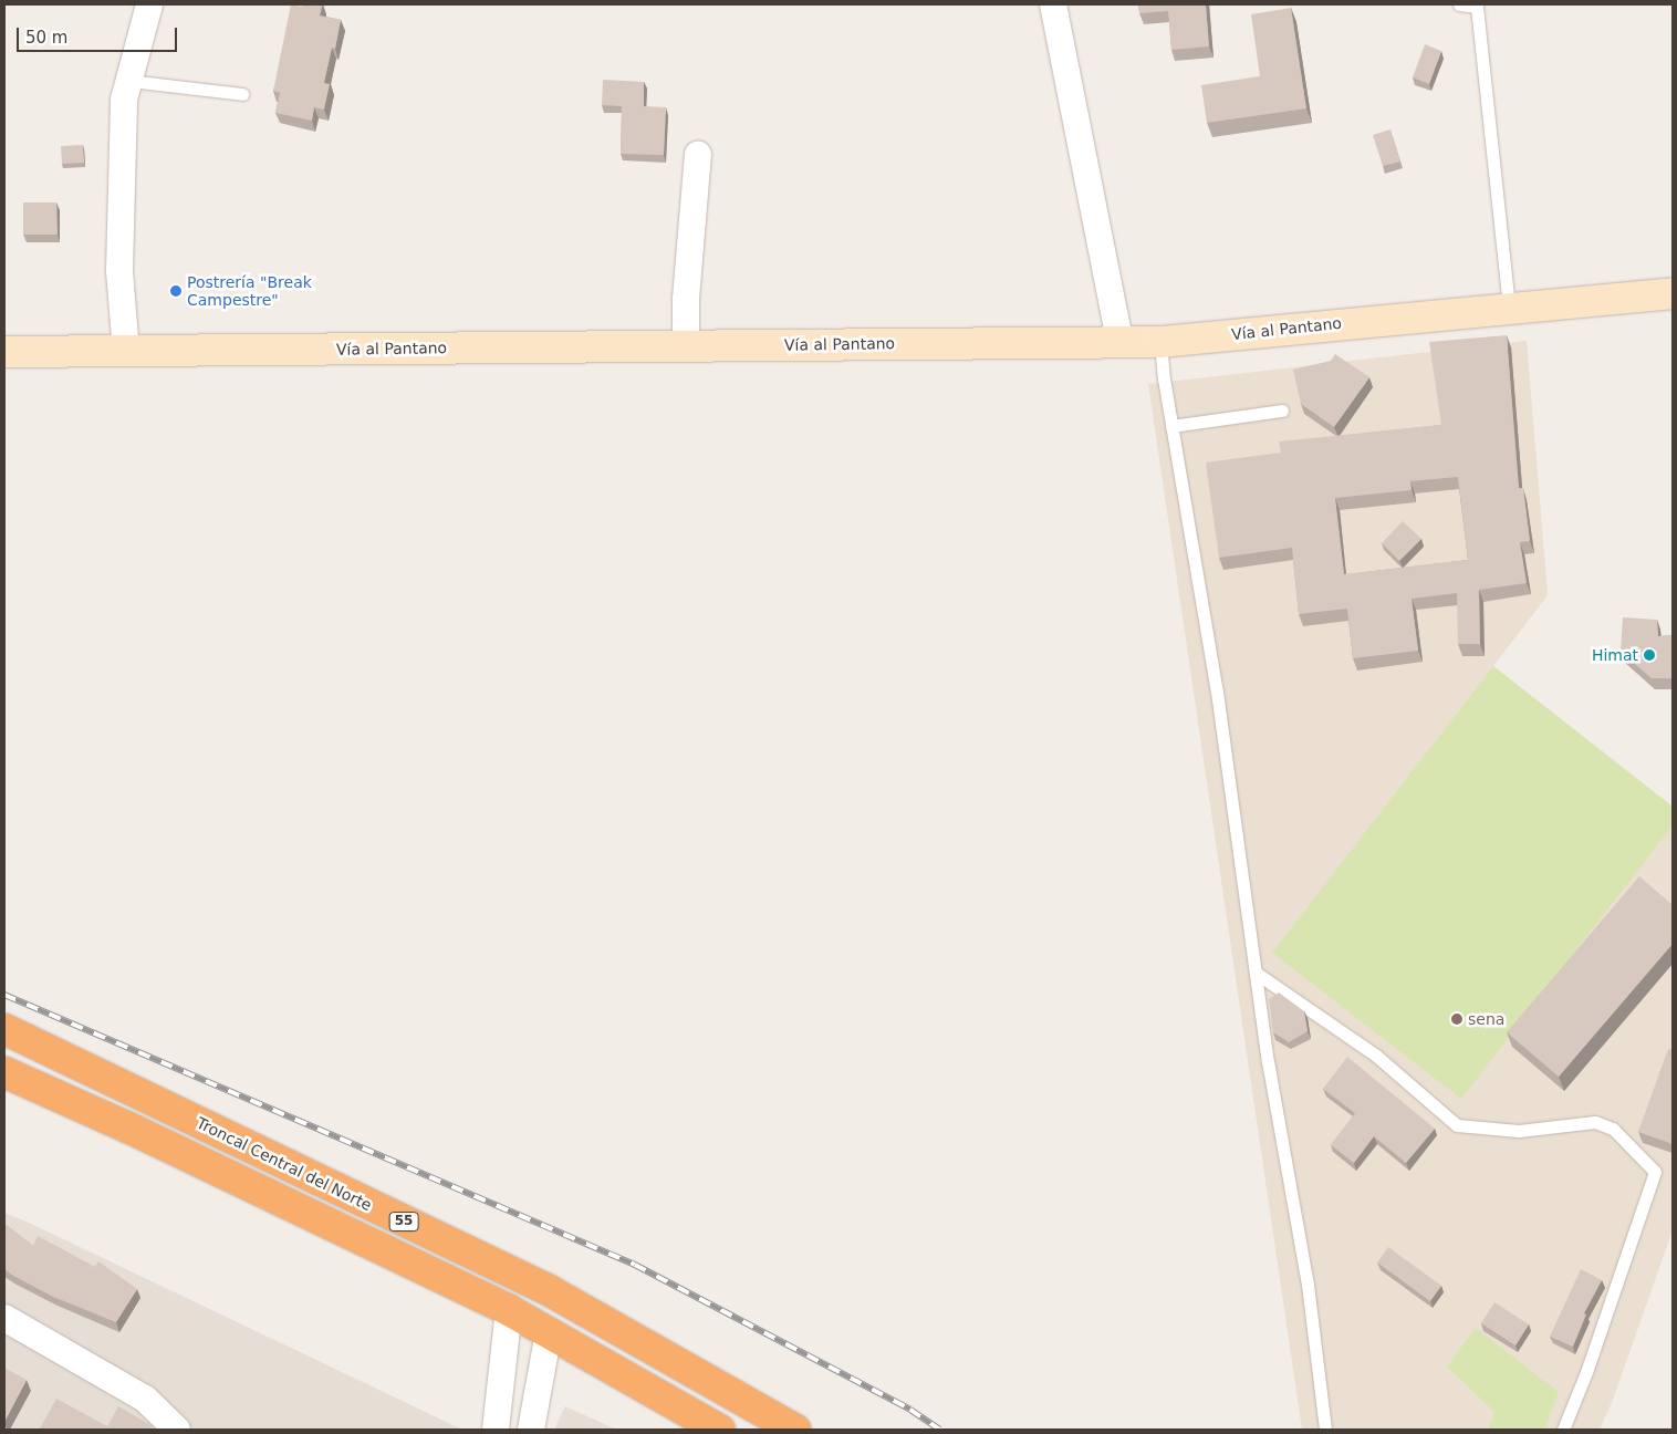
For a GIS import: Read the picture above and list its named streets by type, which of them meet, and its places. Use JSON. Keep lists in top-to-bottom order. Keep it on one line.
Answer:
{"streets":{"highway":["Troncal Central del Norte","55"],"main road":["Vía al Pantano"]},"places":["Postrería \"Break Campestre\"","Himat","sena"],"scale_bar":"50 m"}
